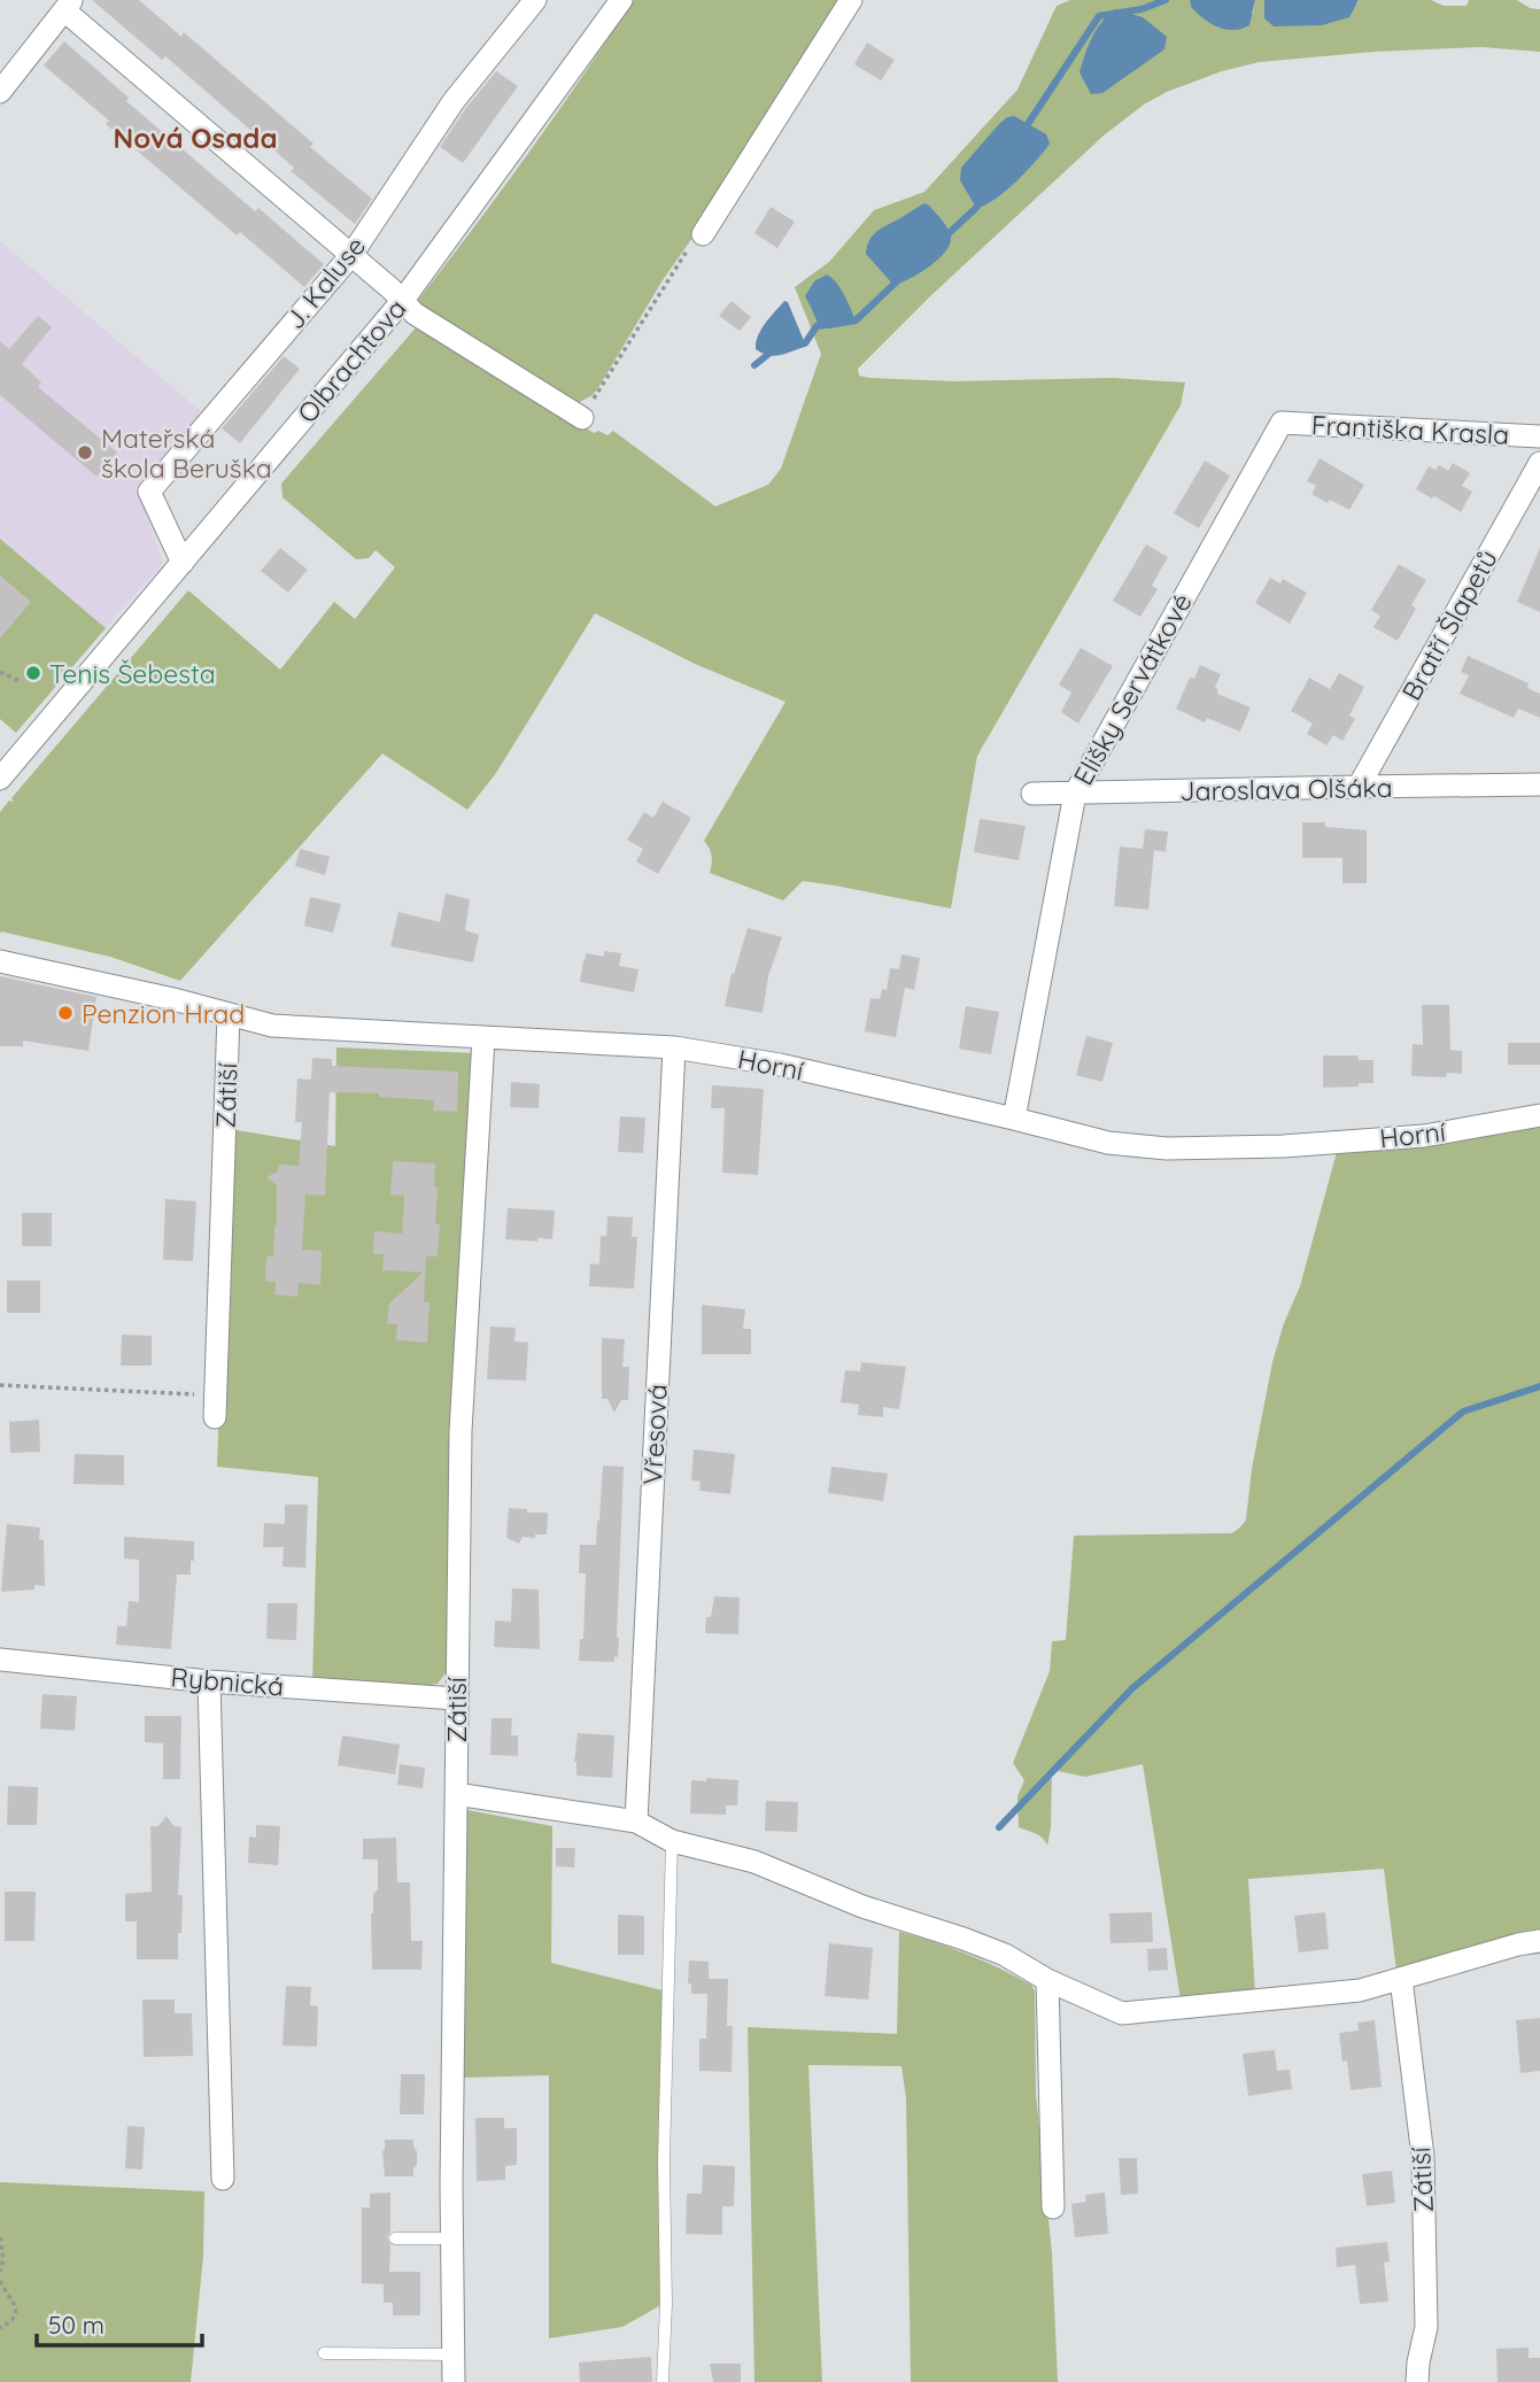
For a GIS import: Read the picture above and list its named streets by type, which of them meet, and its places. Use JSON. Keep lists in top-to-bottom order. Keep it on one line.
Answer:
{"streets":{"street":["J. Kaluse","Olbrachtova","Františka Krasla","Bratří Šlapetů","Elišky Servátkové","Jaroslava Olšáka","Horní","Zátiší","Vřesová","Rybnická"]},"crossings":[["J. Kaluse","Olbrachtova"],["Františka Krasla","Elišky Servátkové"],["Bratří Šlapetů","Jaroslava Olšáka"],["Elišky Servátkové","Jaroslava Olšáka"],["Elišky Servátkové","Horní"],["Horní","Zátiší"],["Horní","Vřesová"],["Zátiší","Rybnická"]],"districts":["Nová Osada"],"places":["Mateřská škola Beruška","Tenis Šebesta","Penzion Hrad"],"scale_bar":"50 m"}
